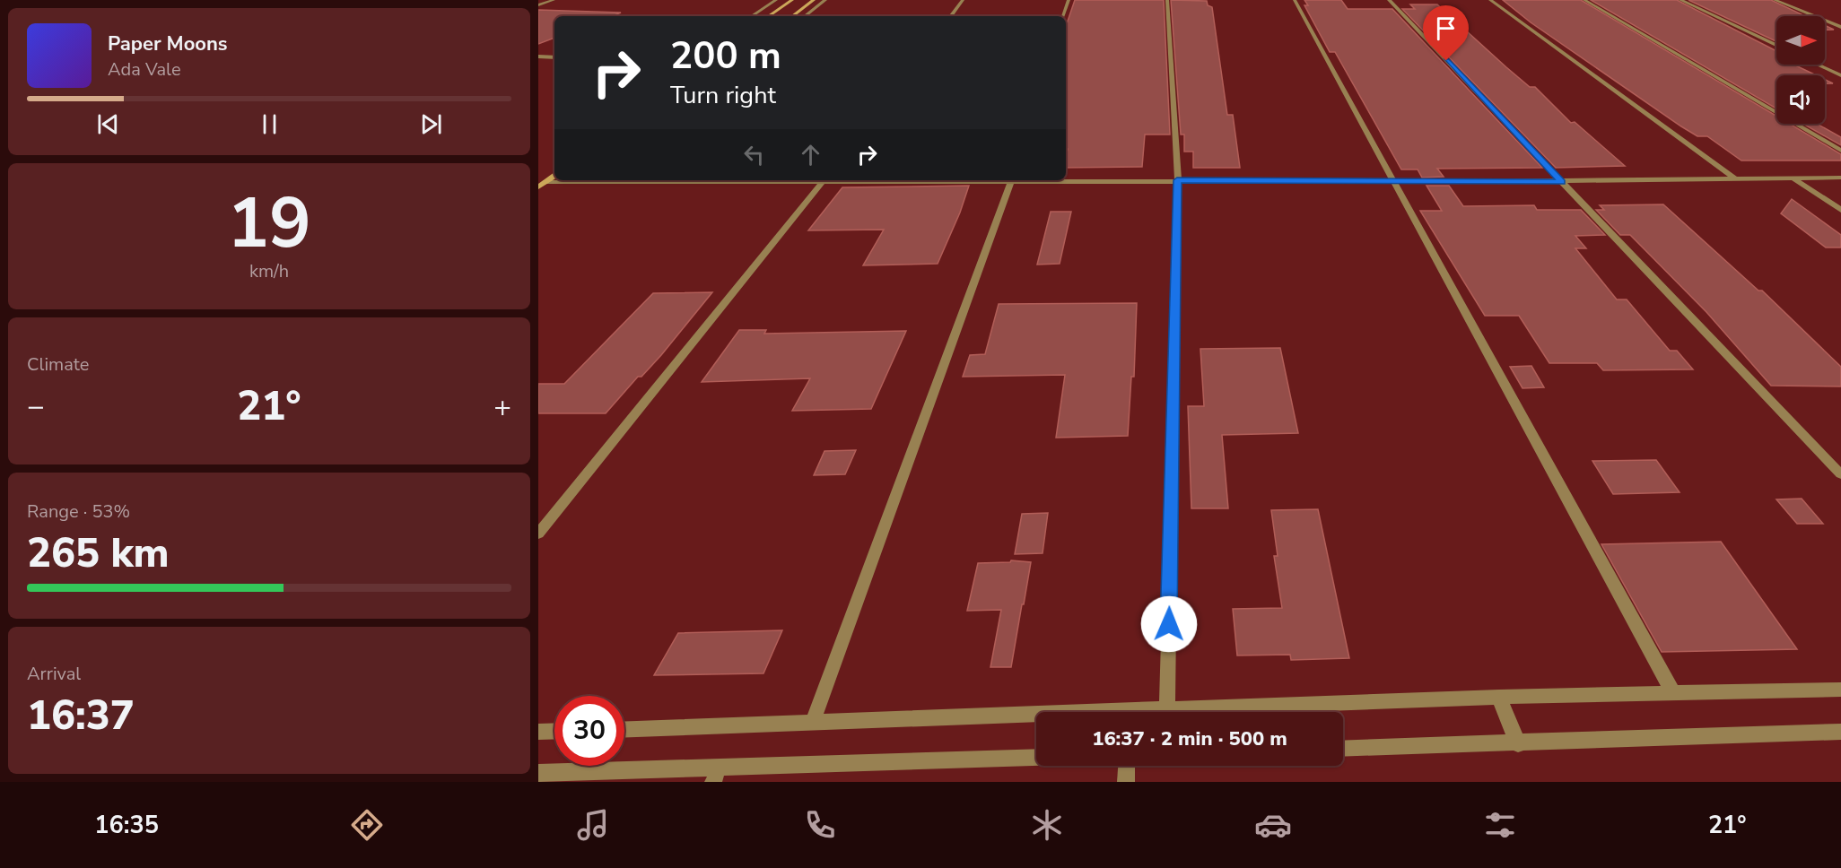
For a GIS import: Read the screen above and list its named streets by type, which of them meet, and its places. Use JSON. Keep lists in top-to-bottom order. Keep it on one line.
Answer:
{"north":"right","page":{"turn":["200 m","Turn right"],"song":["Paper Moons","Ada Vale"],"tile":[["19","km/h"],"Climate",["Range · 53%","265 km"],["Arrival","16:37"]],"heat":["−","21°","+"],"limit":"30","trip":"16:37 · 2 min · 500 m","tabs":["16:35","21°"]}}
